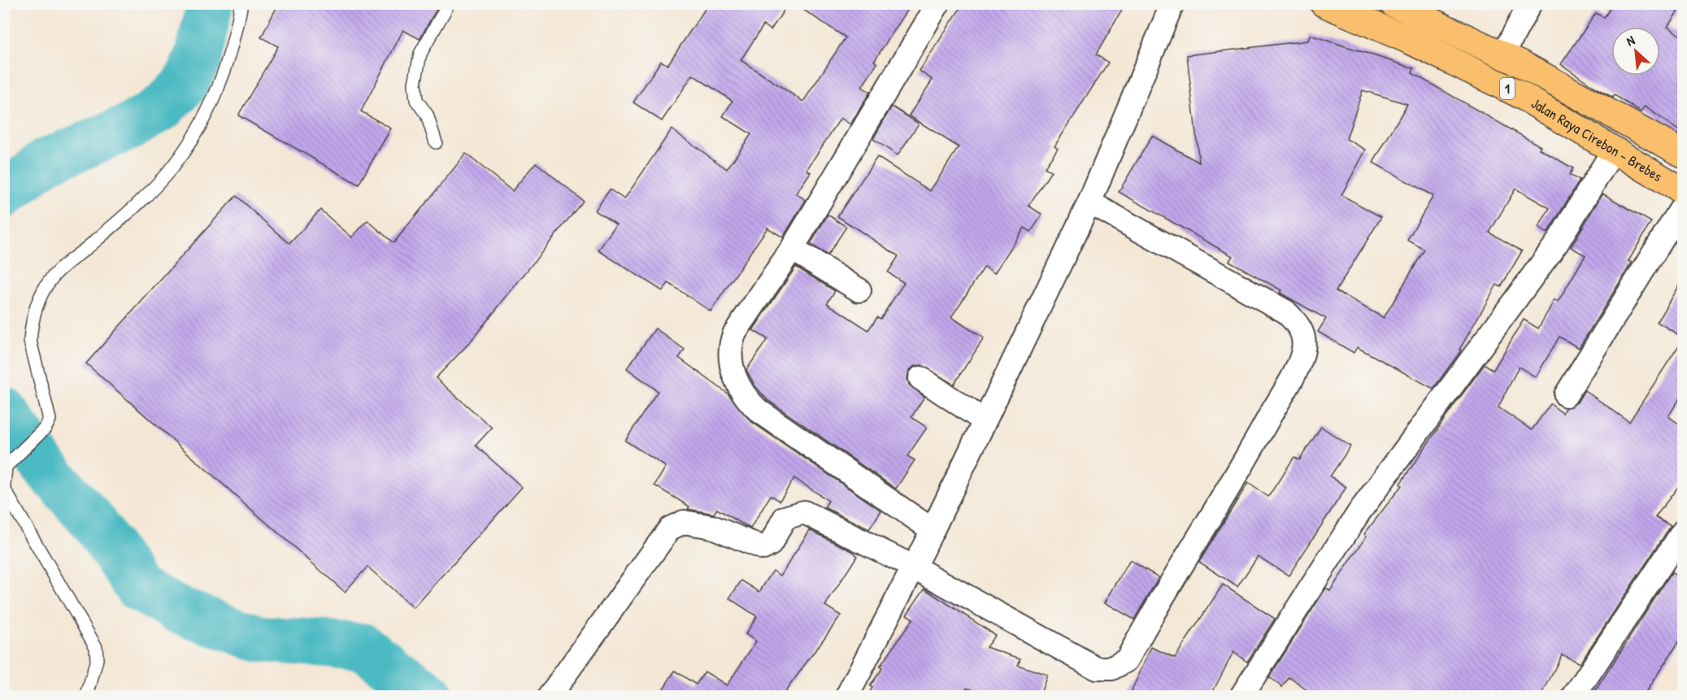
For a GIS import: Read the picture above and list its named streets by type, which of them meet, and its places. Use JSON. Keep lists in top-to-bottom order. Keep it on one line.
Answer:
{"streets":{"highway":["1","Jalan Raya Cirebon - Brebes"]},"north":"top left"}
